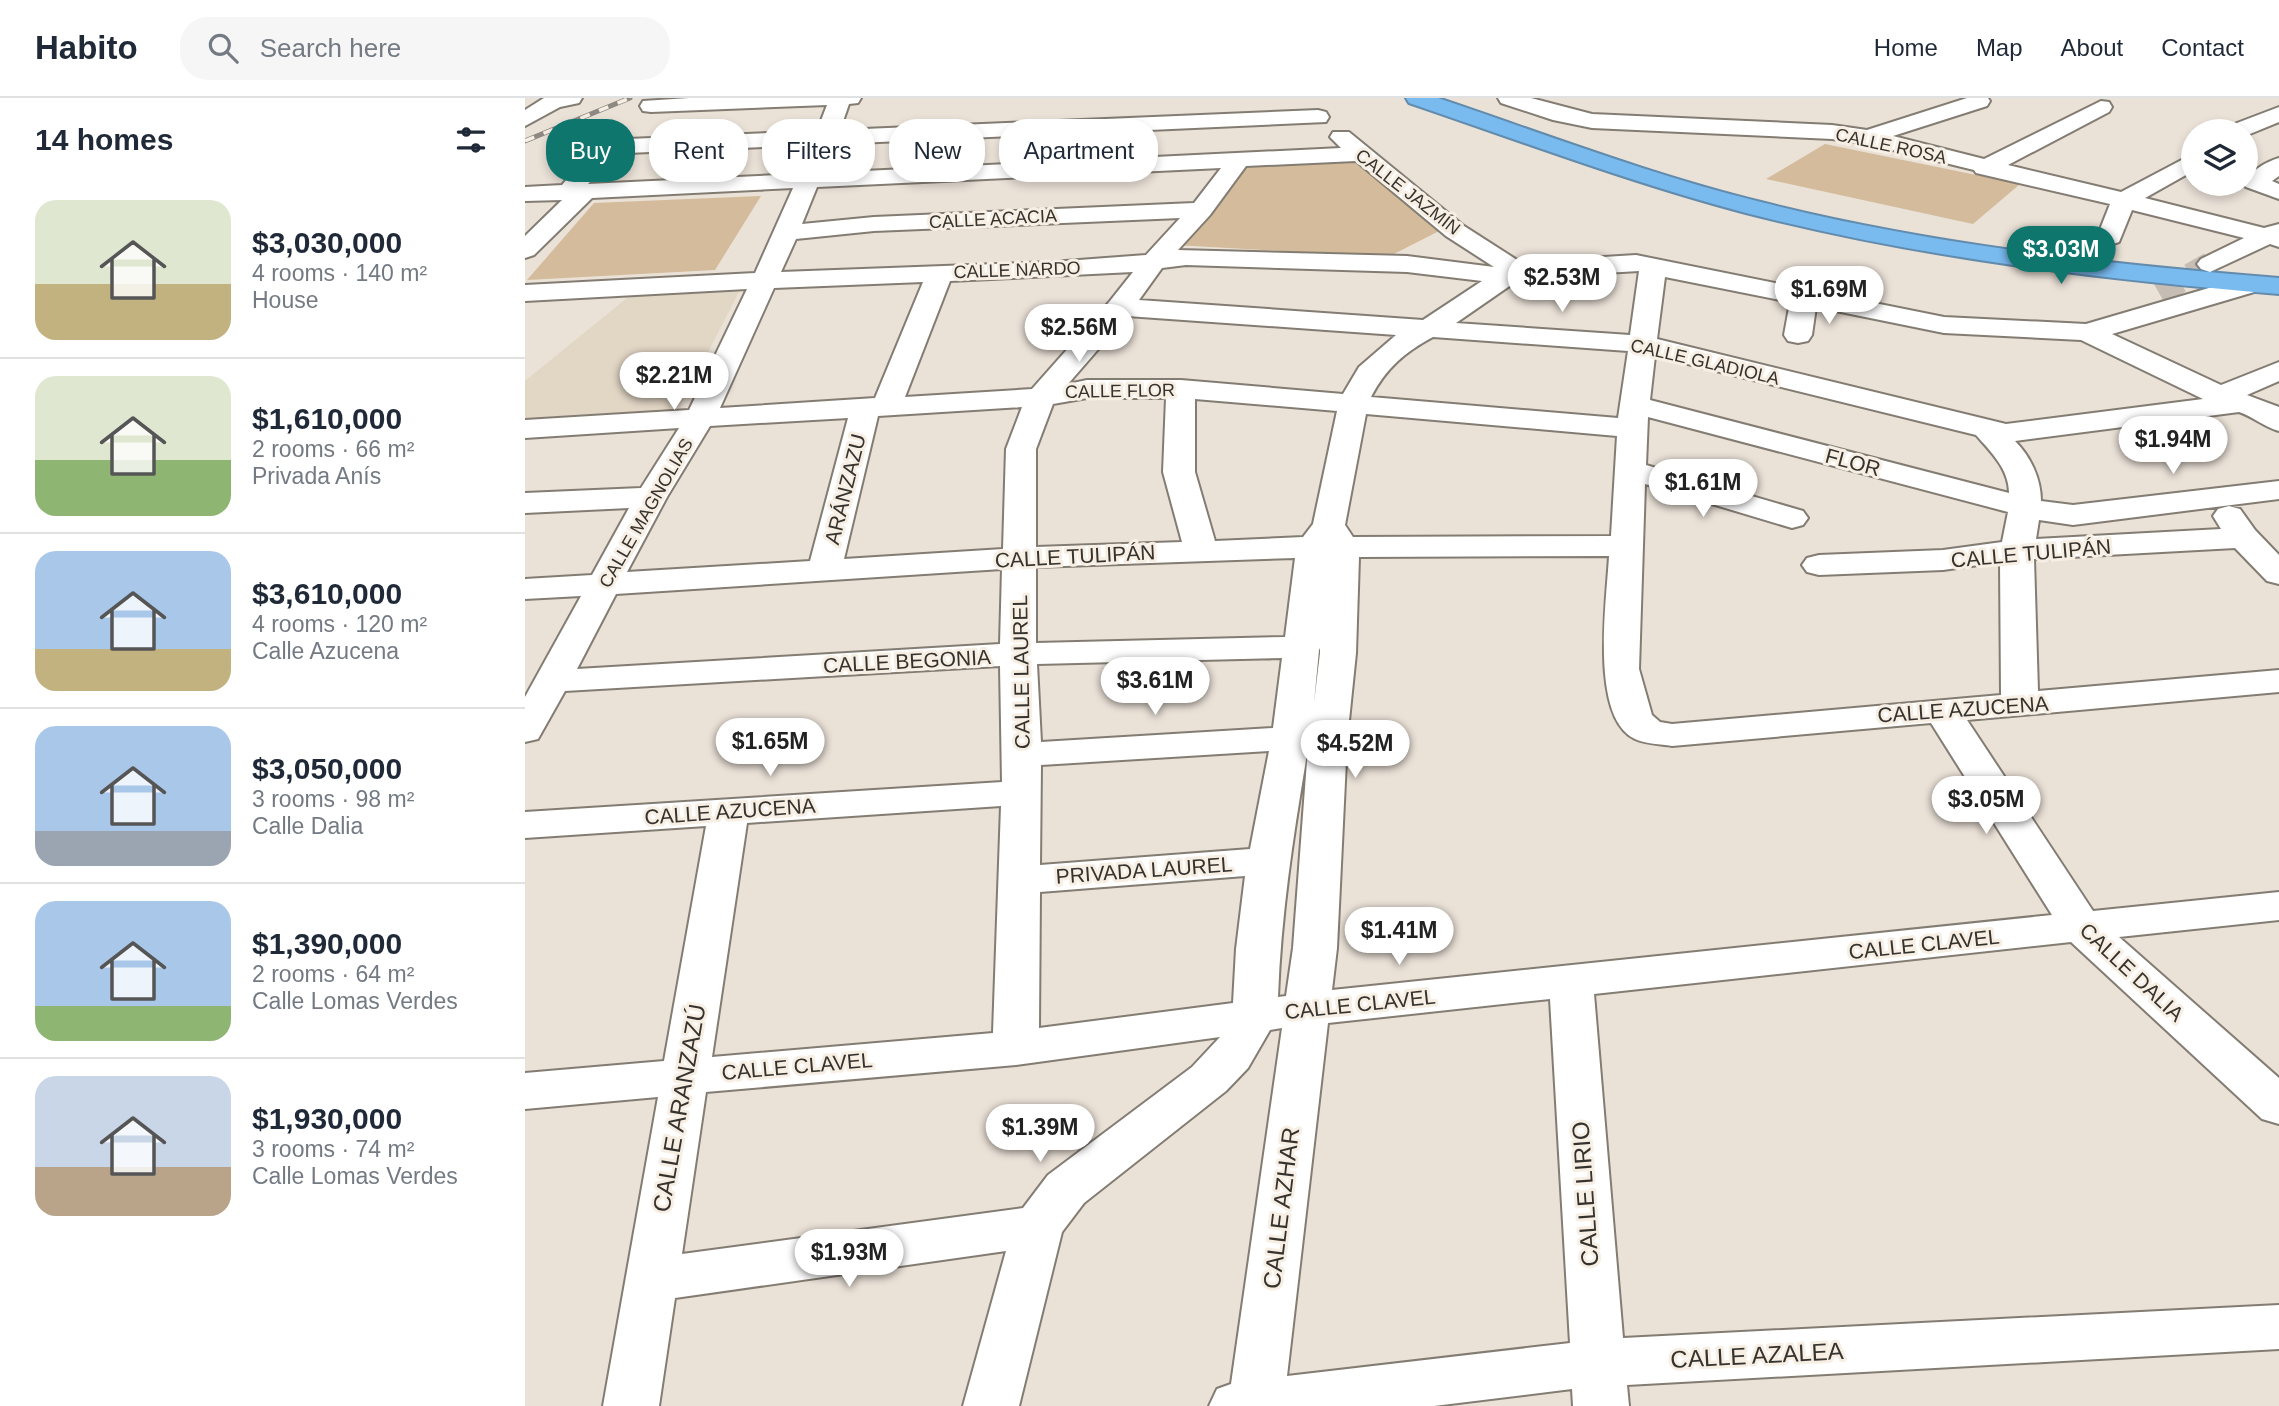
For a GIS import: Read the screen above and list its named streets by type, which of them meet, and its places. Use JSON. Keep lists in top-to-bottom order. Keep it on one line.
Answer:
{"streets":{"street":["CALLE ROSA","CALLE JAZMÍN","CALLE ACACIA","CALLE NARDO","CALLE GLADIOLA","CALLE FLOR","FLOR","ARÁNZAZU","CALLE MAGNOLIAS","CALLE TULIPÁN","CALLE BEGONIA","CALLE LAUREL","CALLE AZUCENA","PRIVADA LAUREL","CALLE CLAVEL","CALLE DALIA","CALLE ARANZAZÚ","CALLE LIRIO","CALLE AZHAR","CALLE AZALEA"]},"crossings":[["CALLE JAZMÍN","CALLE NARDO"],["CALLE ACACIA","CALLE MAGNOLIAS"],["CALLE ACACIA","CALLE LAUREL"],["CALLE NARDO","ARÁNZAZU"],["CALLE NARDO","CALLE MAGNOLIAS"],["CALLE NARDO","CALLE LAUREL"],["CALLE GLADIOLA","CALLE LAUREL"],["CALLE FLOR","FLOR"],["CALLE FLOR","ARÁNZAZU"],["CALLE FLOR","CALLE MAGNOLIAS"],["CALLE FLOR","CALLE LAUREL"],["ARÁNZAZU","CALLE TULIPÁN"],["CALLE MAGNOLIAS","CALLE TULIPÁN"],["CALLE MAGNOLIAS","CALLE BEGONIA"],["CALLE TULIPÁN","CALLE LAUREL"],["CALLE TULIPÁN","CALLE AZUCENA"],["CALLE TULIPÁN","CALLE AZHAR"],["CALLE BEGONIA","CALLE LAUREL"],["CALLE LAUREL","CALLE AZUCENA"],["CALLE LAUREL","PRIVADA LAUREL"],["CALLE LAUREL","CALLE CLAVEL"],["CALLE AZUCENA","CALLE DALIA"],["CALLE AZUCENA","CALLE ARANZAZÚ"],["CALLE CLAVEL","CALLE DALIA"],["CALLE CLAVEL","CALLE ARANZAZÚ"],["CALLE CLAVEL","CALLE LIRIO"],["CALLE CLAVEL","CALLE AZHAR"],["CALLE LIRIO","CALLE AZALEA"],["CALLE AZHAR","CALLE AZALEA"]],"page":{"header":"Habito","search":"Search here","nav":["Home","Map","About","Contact"],"heading":"14 homes","chip":["Buy","Rent","Filters","New","Apartment"],"list":[{"name":"$3,030,000","note":"4 rooms · 140 m² · House"},{"name":"$1,610,000","note":"2 rooms · 66 m² · Privada Anís"},{"name":"$3,610,000","note":"4 rooms · 120 m² · Calle Azucena"},{"name":"$3,050,000","note":"3 rooms · 98 m² · Calle Dalia"},{"name":"$1,390,000","note":"2 rooms · 64 m² · Calle Lomas Verdes"},{"name":"$1,930,000","note":"3 rooms · 74 m² · Calle Lomas Verdes"}],"price":["$3.03M","$2.53M","$1.69M","$2.56M","$2.21M","$1.94M","$1.61M","$3.61M","$1.65M","$4.52M","$3.05M","$1.41M","$1.39M","$1.93M"]}}
